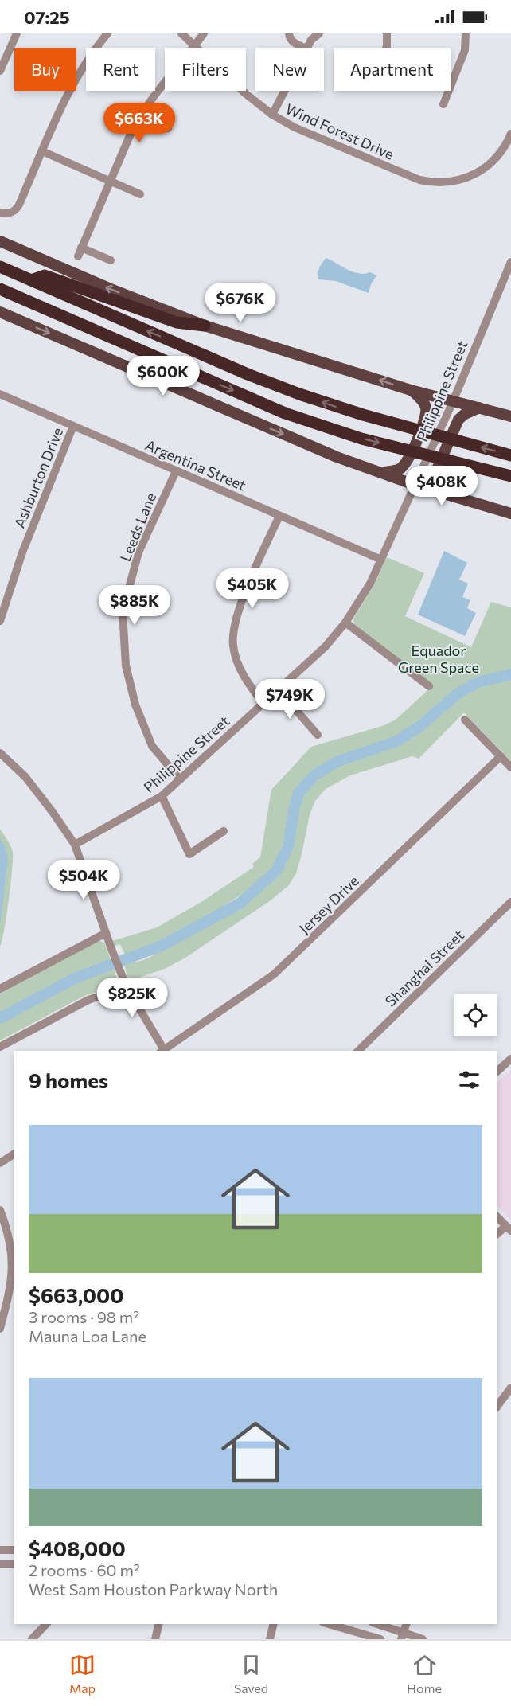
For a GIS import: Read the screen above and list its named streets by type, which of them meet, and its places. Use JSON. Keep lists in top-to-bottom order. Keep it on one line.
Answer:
{"streets":{"street":["Wind Forest Drive","Philippine Street","Argentina Street","Ashburton Drive","Leeds Lane","Jersey Drive","Shanghai Street"]},"crossings":[["Philippine Street","Argentina Street"],["Philippine Street","Leeds Lane"],["Argentina Street","Ashburton Drive"],["Argentina Street","Leeds Lane"]],"parks":["Equador Green Space"],"page":{"status":"07:25","chip":["Buy","Rent","Filters","New","Apartment"],"price":["$663K","$676K","$600K","$408K","$405K","$885K","$749K","$504K","$825K"],"heading":"9 homes","list":[{"name":"$663,000","note":"3 rooms · 98 m² · Mauna Loa Lane"},{"name":"$408,000","note":"2 rooms · 60 m² · West Sam Houston Parkway North"}],"tabs":["Map","Saved","Home"]}}
